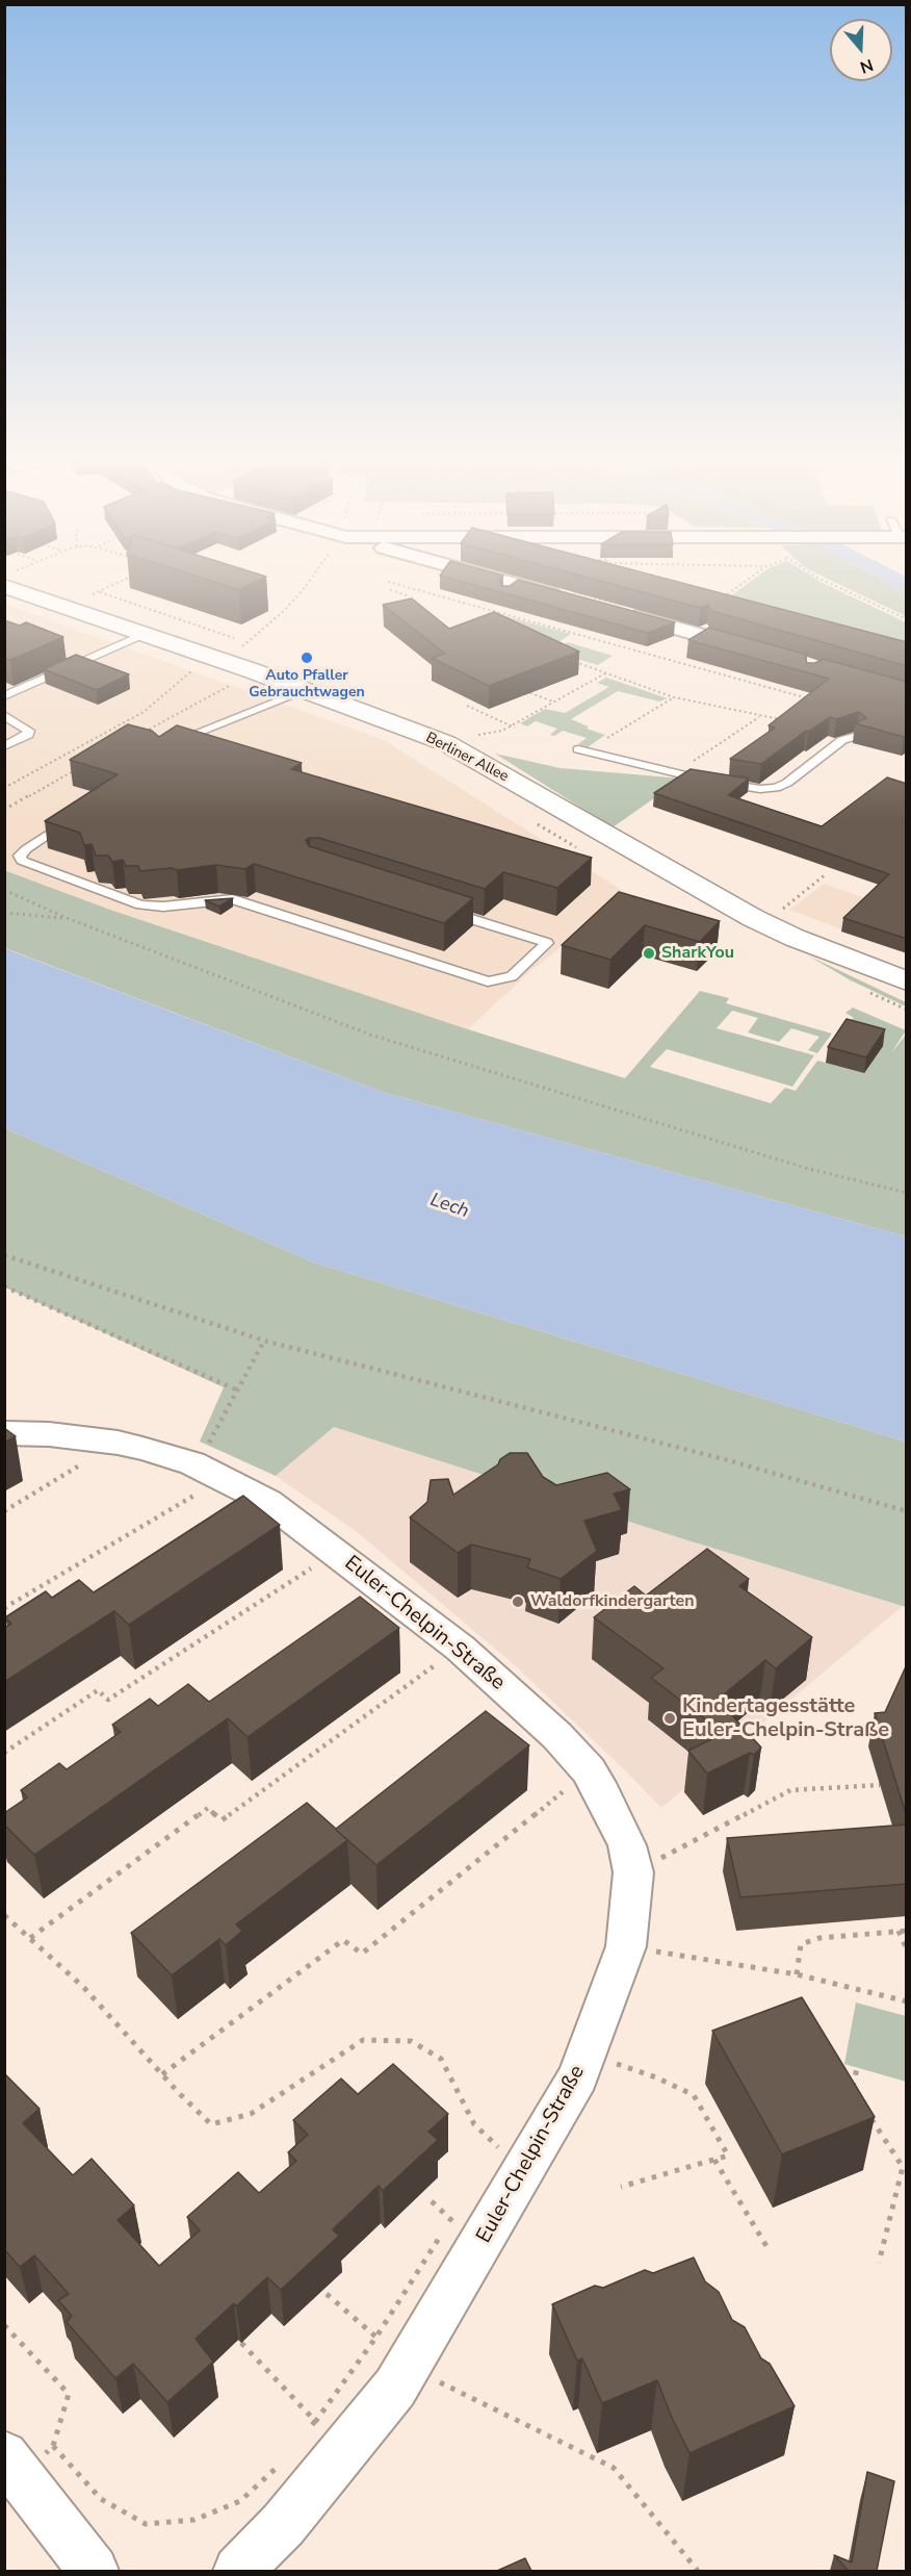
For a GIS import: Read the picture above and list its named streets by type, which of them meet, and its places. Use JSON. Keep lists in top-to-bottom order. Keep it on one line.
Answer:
{"streets":{"main road":["Berliner Allee"],"street":["Euler-Chelpin-Straße"]},"water":["Lech"],"places":["Auto Pfaller Gebrauchtwagen","SharkYou","Waldorfkindergarten","Kindertagesstätte Euler-Chelpin-Straße"],"north":"bottom"}
